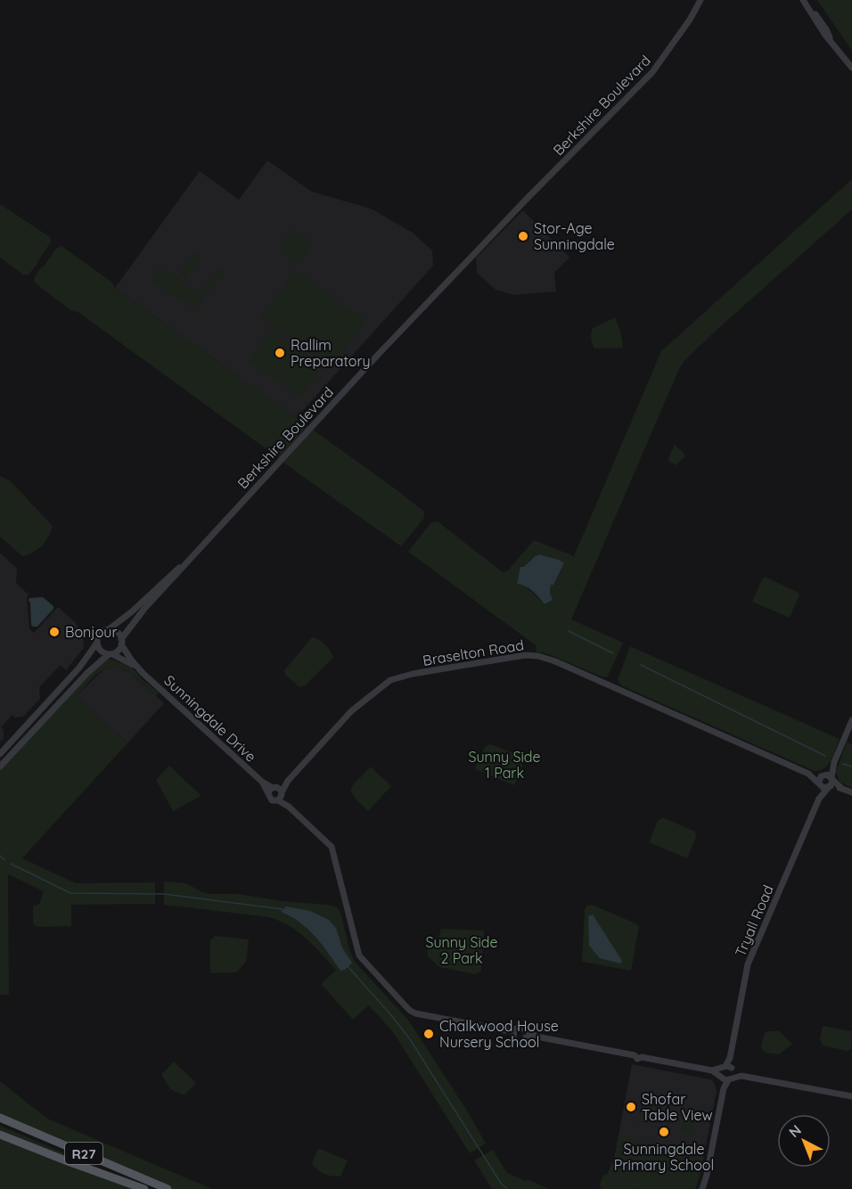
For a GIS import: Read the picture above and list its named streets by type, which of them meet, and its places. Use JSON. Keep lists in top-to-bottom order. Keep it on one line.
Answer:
{"streets":{"main road":["R27"],"street":["Berkshire Boulevard","Braselton Road","Sunningdale Drive","Tryall Road"]},"crossings":[["Berkshire Boulevard","Sunningdale Drive"],["Braselton Road","Sunningdale Drive"],["Braselton Road","Tryall Road"]],"parks":["Sunny Side 1 Park","Sunny Side 2 Park"],"places":["Stor-Age Sunningdale","Rallim Preparatory","Bonjour","Chalkwood House Nursery School","Shofar Table View","Sunningdale Primary School"],"north":"top left"}
